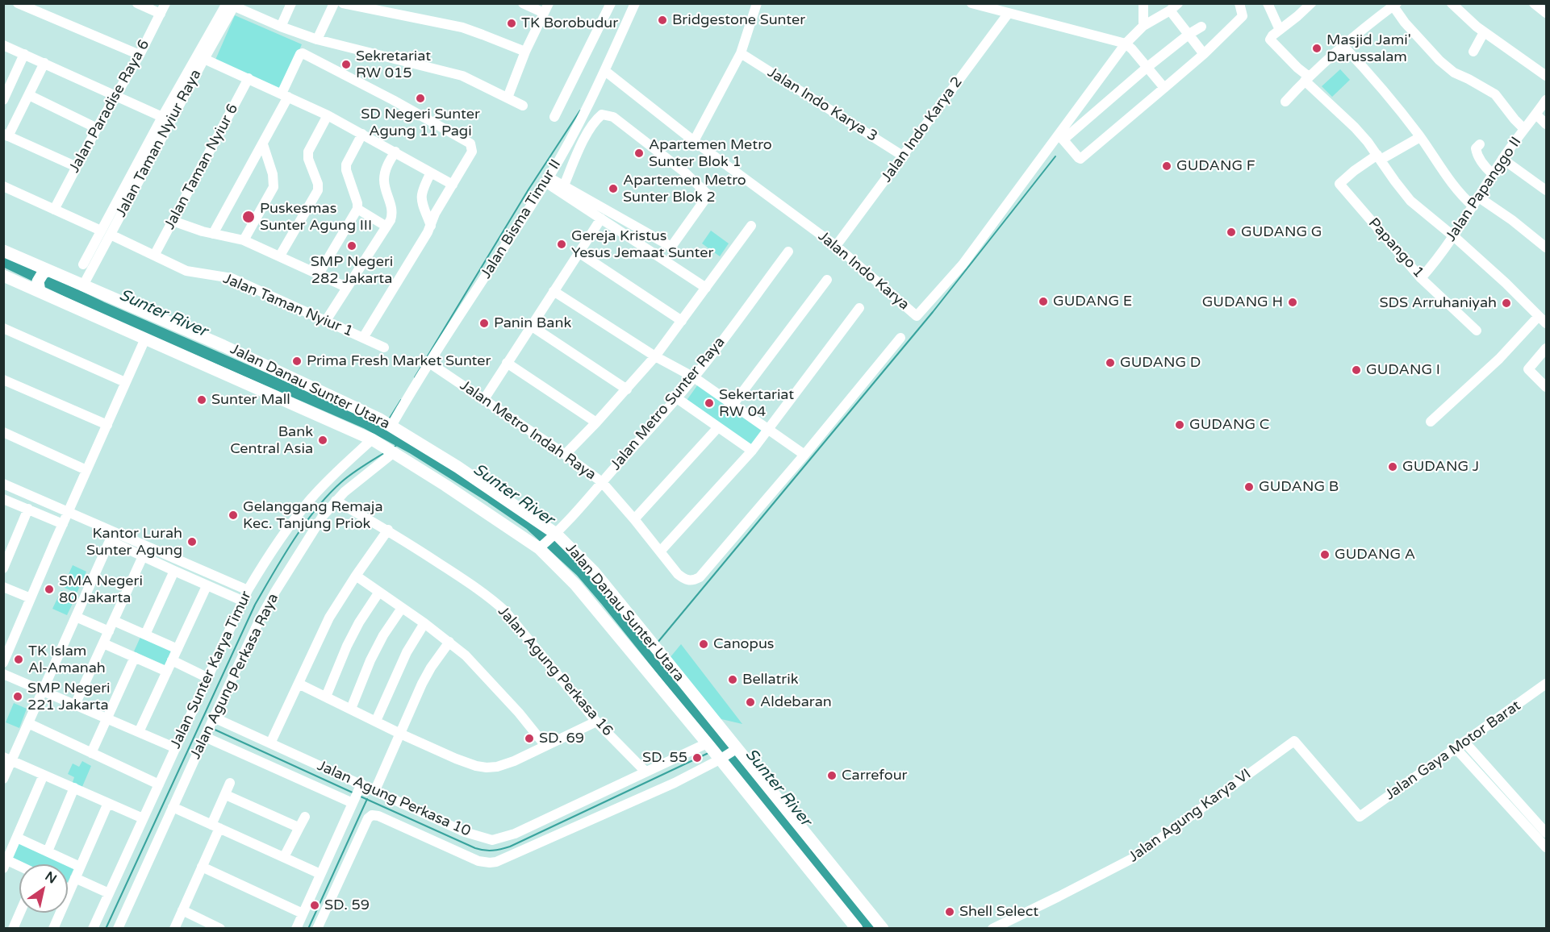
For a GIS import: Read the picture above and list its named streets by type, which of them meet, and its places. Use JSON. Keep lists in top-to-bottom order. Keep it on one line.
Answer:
{"streets":{"main road":["Jalan Danau Sunter Utara"],"street":["Jalan Indo Karya 3","Jalan Paradise Raya 6","Jalan Indo Karya 2","Jalan Taman Nyiur Raya","Jalan Taman Nyiur 6","Jalan Papanggo II","Jalan Bisma Timur II","Papango 1","Jalan Indo Karya","Jalan Taman Nyiur 1","Jalan Metro Sunter Raya","Jalan Metro Indah Raya","Jalan Sunter Karya Timur","Jalan Agung Perkasa 16","Jalan Agung Perkasa Raya","Jalan Gaya Motor Barat","Jalan Agung Perkasa 10","Jalan Agung Karya VI"]},"crossings":[["Jalan Indo Karya 3","Jalan Indo Karya 2"],["Jalan Indo Karya 2","Jalan Indo Karya"],["Jalan Taman Nyiur Raya","Jalan Taman Nyiur 1"],["Jalan Taman Nyiur Raya","Jalan Danau Sunter Utara"],["Jalan Taman Nyiur 6","Jalan Taman Nyiur 1"],["Jalan Papanggo II","Papango 1"],["Jalan Bisma Timur II","Jalan Indo Karya"],["Jalan Bisma Timur II","Jalan Danau Sunter Utara"],["Jalan Bisma Timur II","Jalan Metro Indah Raya"],["Jalan Danau Sunter Utara","Jalan Metro Sunter Raya"],["Jalan Danau Sunter Utara","Jalan Sunter Karya Timur"],["Jalan Danau Sunter Utara","Jalan Agung Perkasa Raya"],["Jalan Danau Sunter Utara","Jalan Agung Perkasa 10"],["Jalan Metro Sunter Raya","Jalan Metro Indah Raya"],["Jalan Agung Perkasa 16","Jalan Agung Perkasa Raya"],["Jalan Agung Perkasa 16","Jalan Agung Perkasa 10"],["Jalan Agung Perkasa Raya","Jalan Agung Perkasa 10"],["Jalan Gaya Motor Barat","Jalan Agung Karya VI"]],"water":["Sunter River"],"places":["Bridgestone Sunter","TK Borobudur","Masjid Jami' Darussalam","Sekretariat RW 015","SD Negeri Sunter Agung 11 Pagi","Apartemen Metro Sunter Blok 1","GUDANG F","Apartemen Metro Sunter Blok 2","Puskesmas Sunter Agung III","GUDANG G","Gereja Kristus Yesus Jemaat Sunter","SMP Negeri 282 Jakarta","GUDANG E","GUDANG H","SDS Arruhaniyah","Panin Bank","Prima Fresh Market Sunter","GUDANG D","GUDANG I","Sunter Mall","Sekertariat RW 04","GUDANG C","Bank Central Asia","GUDANG J","GUDANG B","Gelanggang Remaja Kec. Tanjung Priok","Kantor Lurah Sunter Agung","GUDANG A","SMA Negeri 80 Jakarta","Canopus","TK Islam Al-Amanah","Bellatrik","SMP Negeri 221 Jakarta","Aldebaran","SD. 69","SD. 55","Carrefour","SD. 59","Shell Select"],"north":"top right"}
